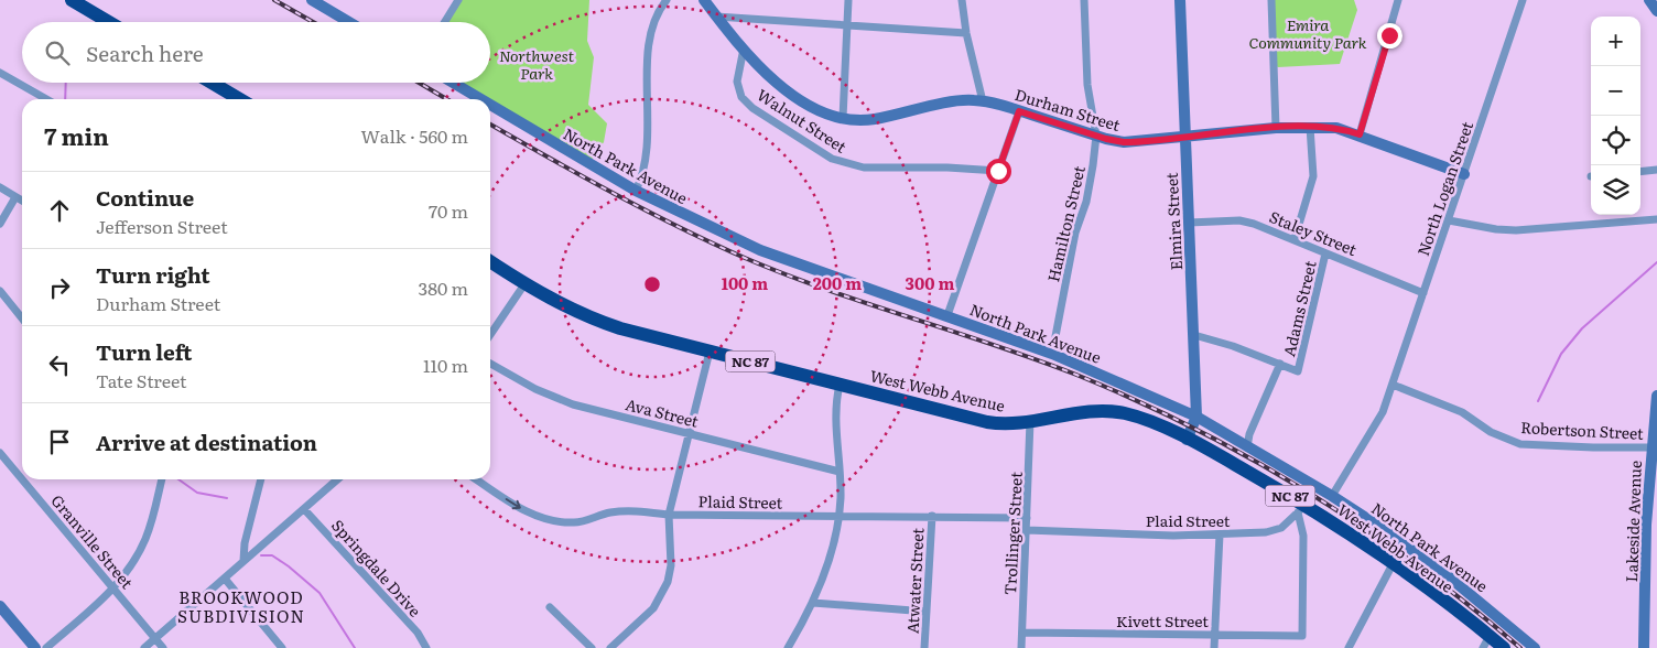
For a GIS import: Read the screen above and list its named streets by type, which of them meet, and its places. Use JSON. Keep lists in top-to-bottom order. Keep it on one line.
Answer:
{"streets":{"highway":["NC 87","West Webb Avenue"],"street":["Durham Street","Walnut Street","North Park Avenue","North Logan Street","Elmira Street","Hamilton Street","Staley Street","Adams Street","Ava Street","Robertson Street","Plaid Street","Lakeside Avenue","Trollinger Street","Granville Street","Springdale Drive","Atwater Street","Kivett Street"]},"crossings":[["Durham Street","Walnut Street"],["Durham Street","North Logan Street"],["Durham Street","Elmira Street"],["Durham Street","Hamilton Street"],["North Park Avenue","North Logan Street"],["North Park Avenue","Elmira Street"],["North Park Avenue","Hamilton Street"],["North Park Avenue","Adams Street"],["North Logan Street","Staley Street"],["North Logan Street","Robertson Street"],["Elmira Street","Staley Street"],["Elmira Street","West Webb Avenue"],["Staley Street","Adams Street"],["West Webb Avenue","Plaid Street"],["West Webb Avenue","Trollinger Street"],["West Webb Avenue","Kivett Street"],["Robertson Street","Lakeside Avenue"],["Plaid Street","Trollinger Street"],["Plaid Street","Atwater Street"],["Plaid Street","Kivett Street"],["Trollinger Street","Kivett Street"]],"districts":["BROOKWOOD SUBDIVISION"],"parks":["Emira Community Park","Northwest Park"],"page":{"map_buttons":["+","−"],"search":"Search here","heading":["7 min","Walk · 560 m"],"list":[["Continue","Jefferson Street","70 m"],["Turn right","Durham Street","380 m"],["Turn left","Tate Street","110 m"],"Arrive at destination"]},"rings":["100 m","200 m","300 m"]}
